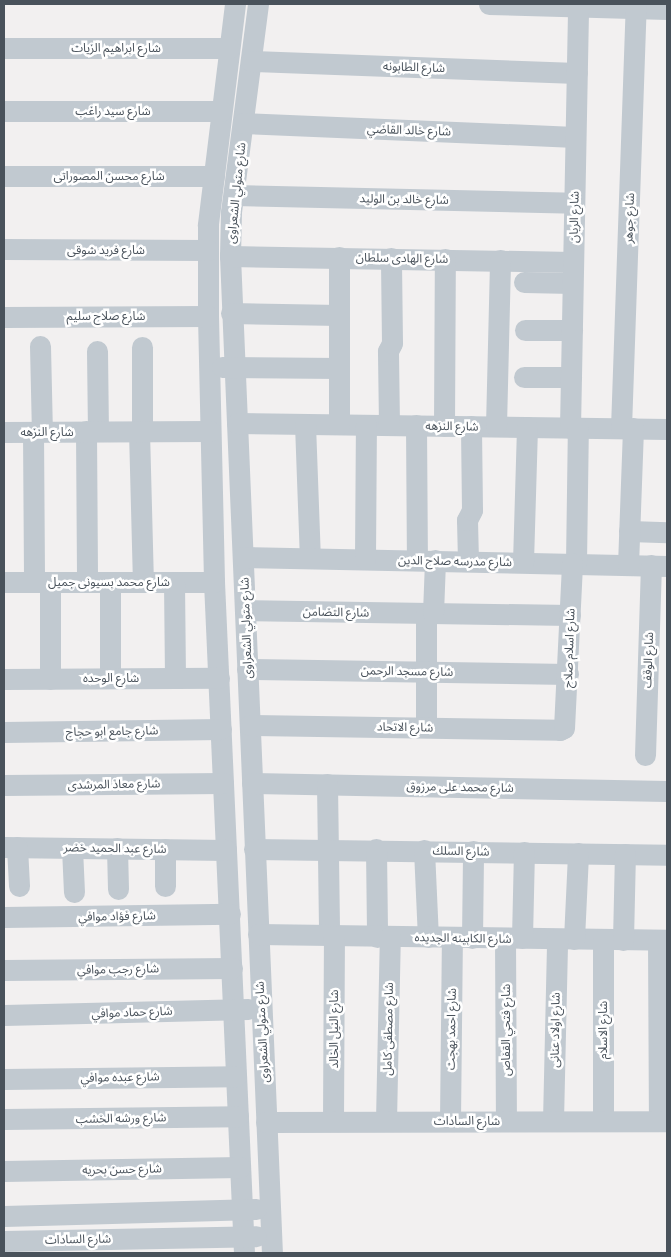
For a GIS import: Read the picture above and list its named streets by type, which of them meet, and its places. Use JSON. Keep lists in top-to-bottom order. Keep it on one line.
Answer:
{"streets":{"street":["شارع ابراهيم الزيات","شارع الطابونه","شارع سيد راغب","شارع خالد القاضي","شارع محسن المصوراتى","شارع متولي الشعراوى","شارع خالد بن الوليد","شارع الريان","شارع جوهر","شارع فريد شوقى","شارع الهادى سلطان","شارع صلاح سليم","شارع النزهه","شارع مدرسه صلاح الدين","شارع محمد بسيونى جميل","شارع التضامن","شارع اسلام صلاح","شارع الوقف","شارع مسجد الرحمن","شارع الوحده","شارع الاتحاد","شارع جامع ابو حجاج","شارع معاذ المرشدى","شارع محمد على مرزوق","شارع عبد الحميد خضر","شارع السلك","شارع فؤاد موافي","شارع الكابينه الجديده","شارع رجب موافي","شارع حماد موافي","شارع النيل الخالد","شارع مصطفى كامل","شارع احمد بهجت","شارع فتحي القفاص","شارع اولاد عنانى","شارع الاسلام","شارع عبده موافي","شارع ورشه الخشب","شارع السادات","شارع حسن بحريه"]},"crossings":[["شارع ابراهيم الزيات","شارع متولي الشعراوى"],["شارع الطابونه","شارع متولي الشعراوى"],["شارع الطابونه","شارع الريان"],["شارع سيد راغب","شارع متولي الشعراوى"],["شارع خالد القاضي","شارع متولي الشعراوى"],["شارع خالد القاضي","شارع الريان"],["شارع محسن المصوراتى","شارع متولي الشعراوى"],["شارع متولي الشعراوى","شارع خالد بن الوليد"],["شارع متولي الشعراوى","شارع فريد شوقى"],["شارع متولي الشعراوى","شارع الهادى سلطان"],["شارع متولي الشعراوى","شارع صلاح سليم"],["شارع متولي الشعراوى","شارع النزهه"],["شارع متولي الشعراوى","شارع مدرسه صلاح الدين"],["شارع متولي الشعراوى","شارع محمد بسيونى جميل"],["شارع متولي الشعراوى","شارع التضامن"],["شارع متولي الشعراوى","شارع مسجد الرحمن"],["شارع متولي الشعراوى","شارع الوحده"],["شارع متولي الشعراوى","شارع الاتحاد"],["شارع متولي الشعراوى","شارع جامع ابو حجاج"],["شارع متولي الشعراوى","شارع معاذ المرشدى"],["شارع متولي الشعراوى","شارع محمد على مرزوق"],["شارع متولي الشعراوى","شارع عبد الحميد خضر"],["شارع متولي الشعراوى","شارع السلك"],["شارع متولي الشعراوى","شارع فؤاد موافي"],["شارع متولي الشعراوى","شارع الكابينه الجديده"],["شارع متولي الشعراوى","شارع رجب موافي"],["شارع متولي الشعراوى","شارع حماد موافي"],["شارع متولي الشعراوى","شارع عبده موافي"],["شارع متولي الشعراوى","شارع ورشه الخشب"],["شارع متولي الشعراوى","شارع السادات"],["شارع متولي الشعراوى","شارع حسن بحريه"],["شارع خالد بن الوليد","شارع الريان"],["شارع الريان","شارع الهادى سلطان"],["شارع الريان","شارع النزهه"],["شارع الريان","شارع اسلام صلاح"],["شارع جوهر","شارع النزهه"],["شارع جوهر","شارع مدرسه صلاح الدين"],["شارع النزهه","شارع اسلام صلاح"],["شارع مدرسه صلاح الدين","شارع اسلام صلاح"],["شارع مدرسه صلاح الدين","شارع الوقف"],["شارع التضامن","شارع اسلام صلاح"],["شارع اسلام صلاح","شارع مسجد الرحمن"],["شارع اسلام صلاح","شارع الاتحاد"],["شارع محمد على مرزوق","شارع النيل الخالد"],["شارع السلك","شارع النيل الخالد"],["شارع السلك","شارع مصطفى كامل"],["شارع السلك","شارع فتحي القفاص"],["شارع السلك","شارع اولاد عنانى"],["شارع السلك","شارع الاسلام"],["شارع الكابينه الجديده","شارع النيل الخالد"],["شارع الكابينه الجديده","شارع مصطفى كامل"],["شارع الكابينه الجديده","شارع احمد بهجت"],["شارع الكابينه الجديده","شارع فتحي القفاص"],["شارع الكابينه الجديده","شارع اولاد عنانى"],["شارع الكابينه الجديده","شارع الاسلام"],["شارع النيل الخالد","شارع السادات"],["شارع مصطفى كامل","شارع السادات"],["شارع احمد بهجت","شارع السادات"],["شارع فتحي القفاص","شارع السادات"],["شارع اولاد عنانى","شارع السادات"],["شارع الاسلام","شارع السادات"]]}
